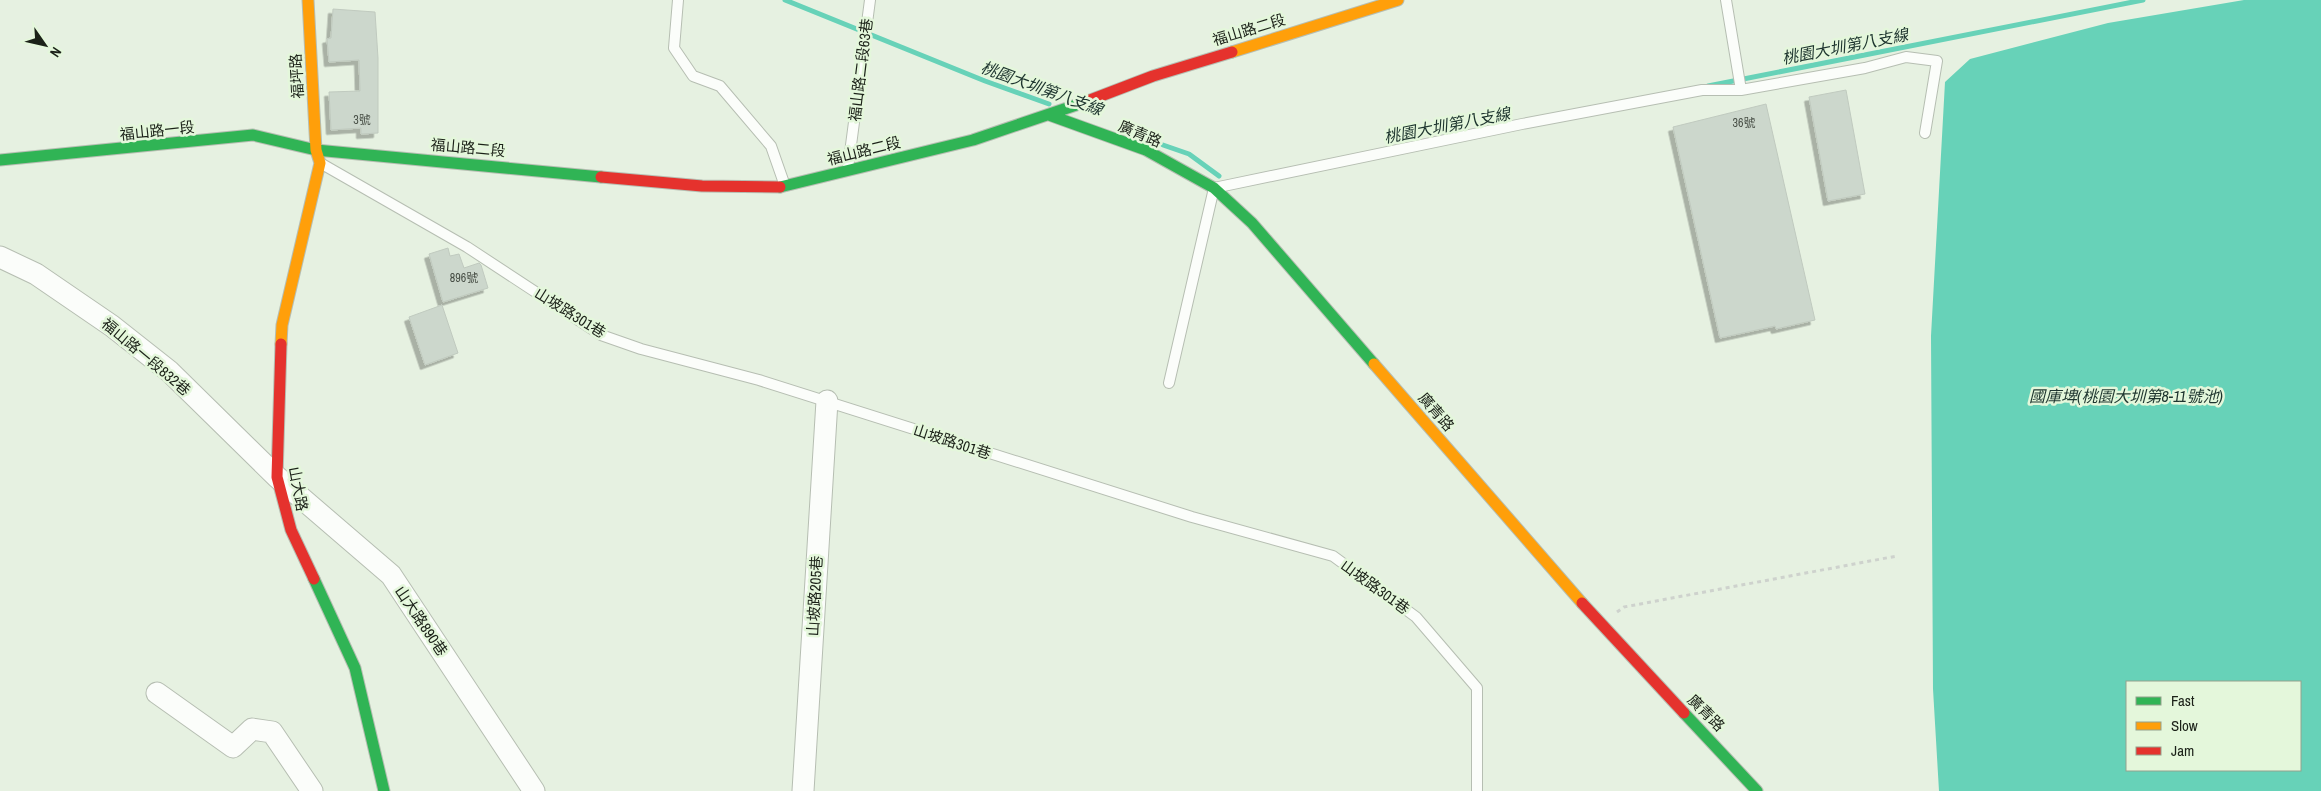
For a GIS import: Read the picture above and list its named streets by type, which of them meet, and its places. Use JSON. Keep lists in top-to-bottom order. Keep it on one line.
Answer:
{"streets":{"street":["福山路二段","福坪路","福山路一段","廣青路","福山路一段832巷","山大路","山坡路205巷","山大路890巷"],"lane":["福山路二段63巷","山坡路301巷"]},"crossings":[["福山路二段","福山路二段63巷"],["福山路二段","福坪路"],["福山路二段","福山路一段"],["福山路二段","廣青路"],["福坪路","福山路一段"],["山坡路301巷","山大路"],["山坡路301巷","山坡路205巷"],["福山路一段832巷","山大路"],["福山路一段832巷","山大路890巷"],["山大路","山大路890巷"]],"water":["桃園大圳第八支線","國庫埤(桃園大圳第8-11號池)"],"house_numbers":["3號","36號","896號"],"legend":["Fast","Slow","Jam"],"north":"bottom right"}
